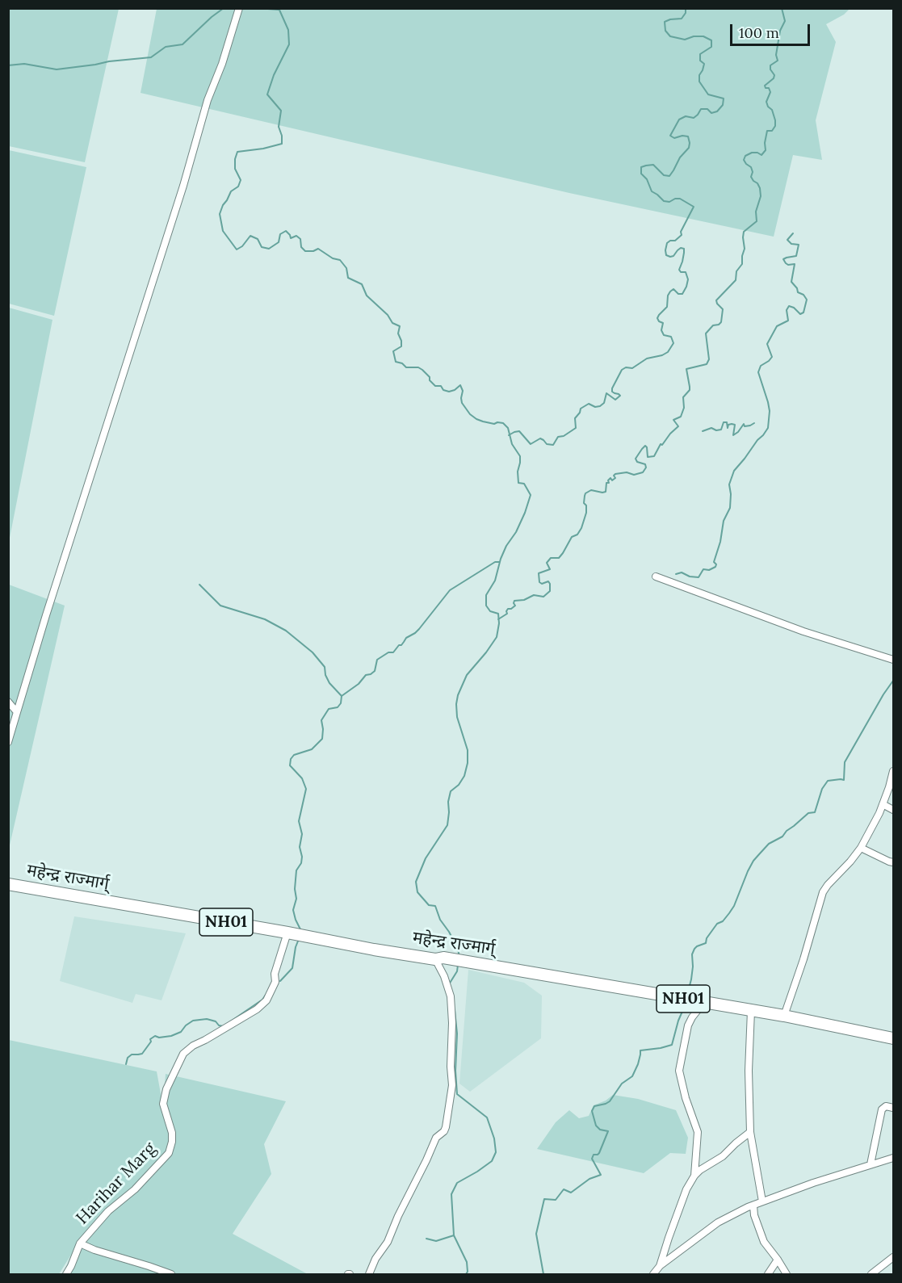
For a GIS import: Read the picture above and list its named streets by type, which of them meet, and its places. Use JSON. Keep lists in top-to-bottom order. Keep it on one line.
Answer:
{"streets":{"highway":["महेन्द्र राज्मार्ग्","NH01"],"street":["Harihar Marg"]},"crossings":[["महेन्द्र राज्मार्ग्","Harihar Marg"]],"scale_bar":"100 m"}
